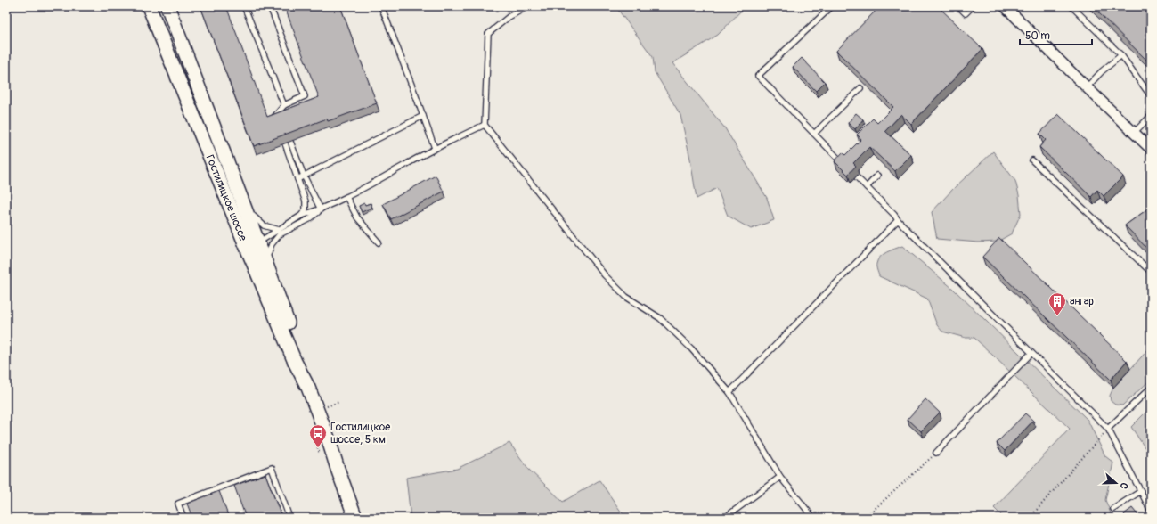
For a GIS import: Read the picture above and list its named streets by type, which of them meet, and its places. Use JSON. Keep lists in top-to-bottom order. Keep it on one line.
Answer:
{"streets":{"main road":["Гостилицкое шоссе"]},"places":{"building":["ангар"],"bus stop":["Гостилицкое шоссе, 5 км"]},"scale_bar":"50 m","north":"right"}
